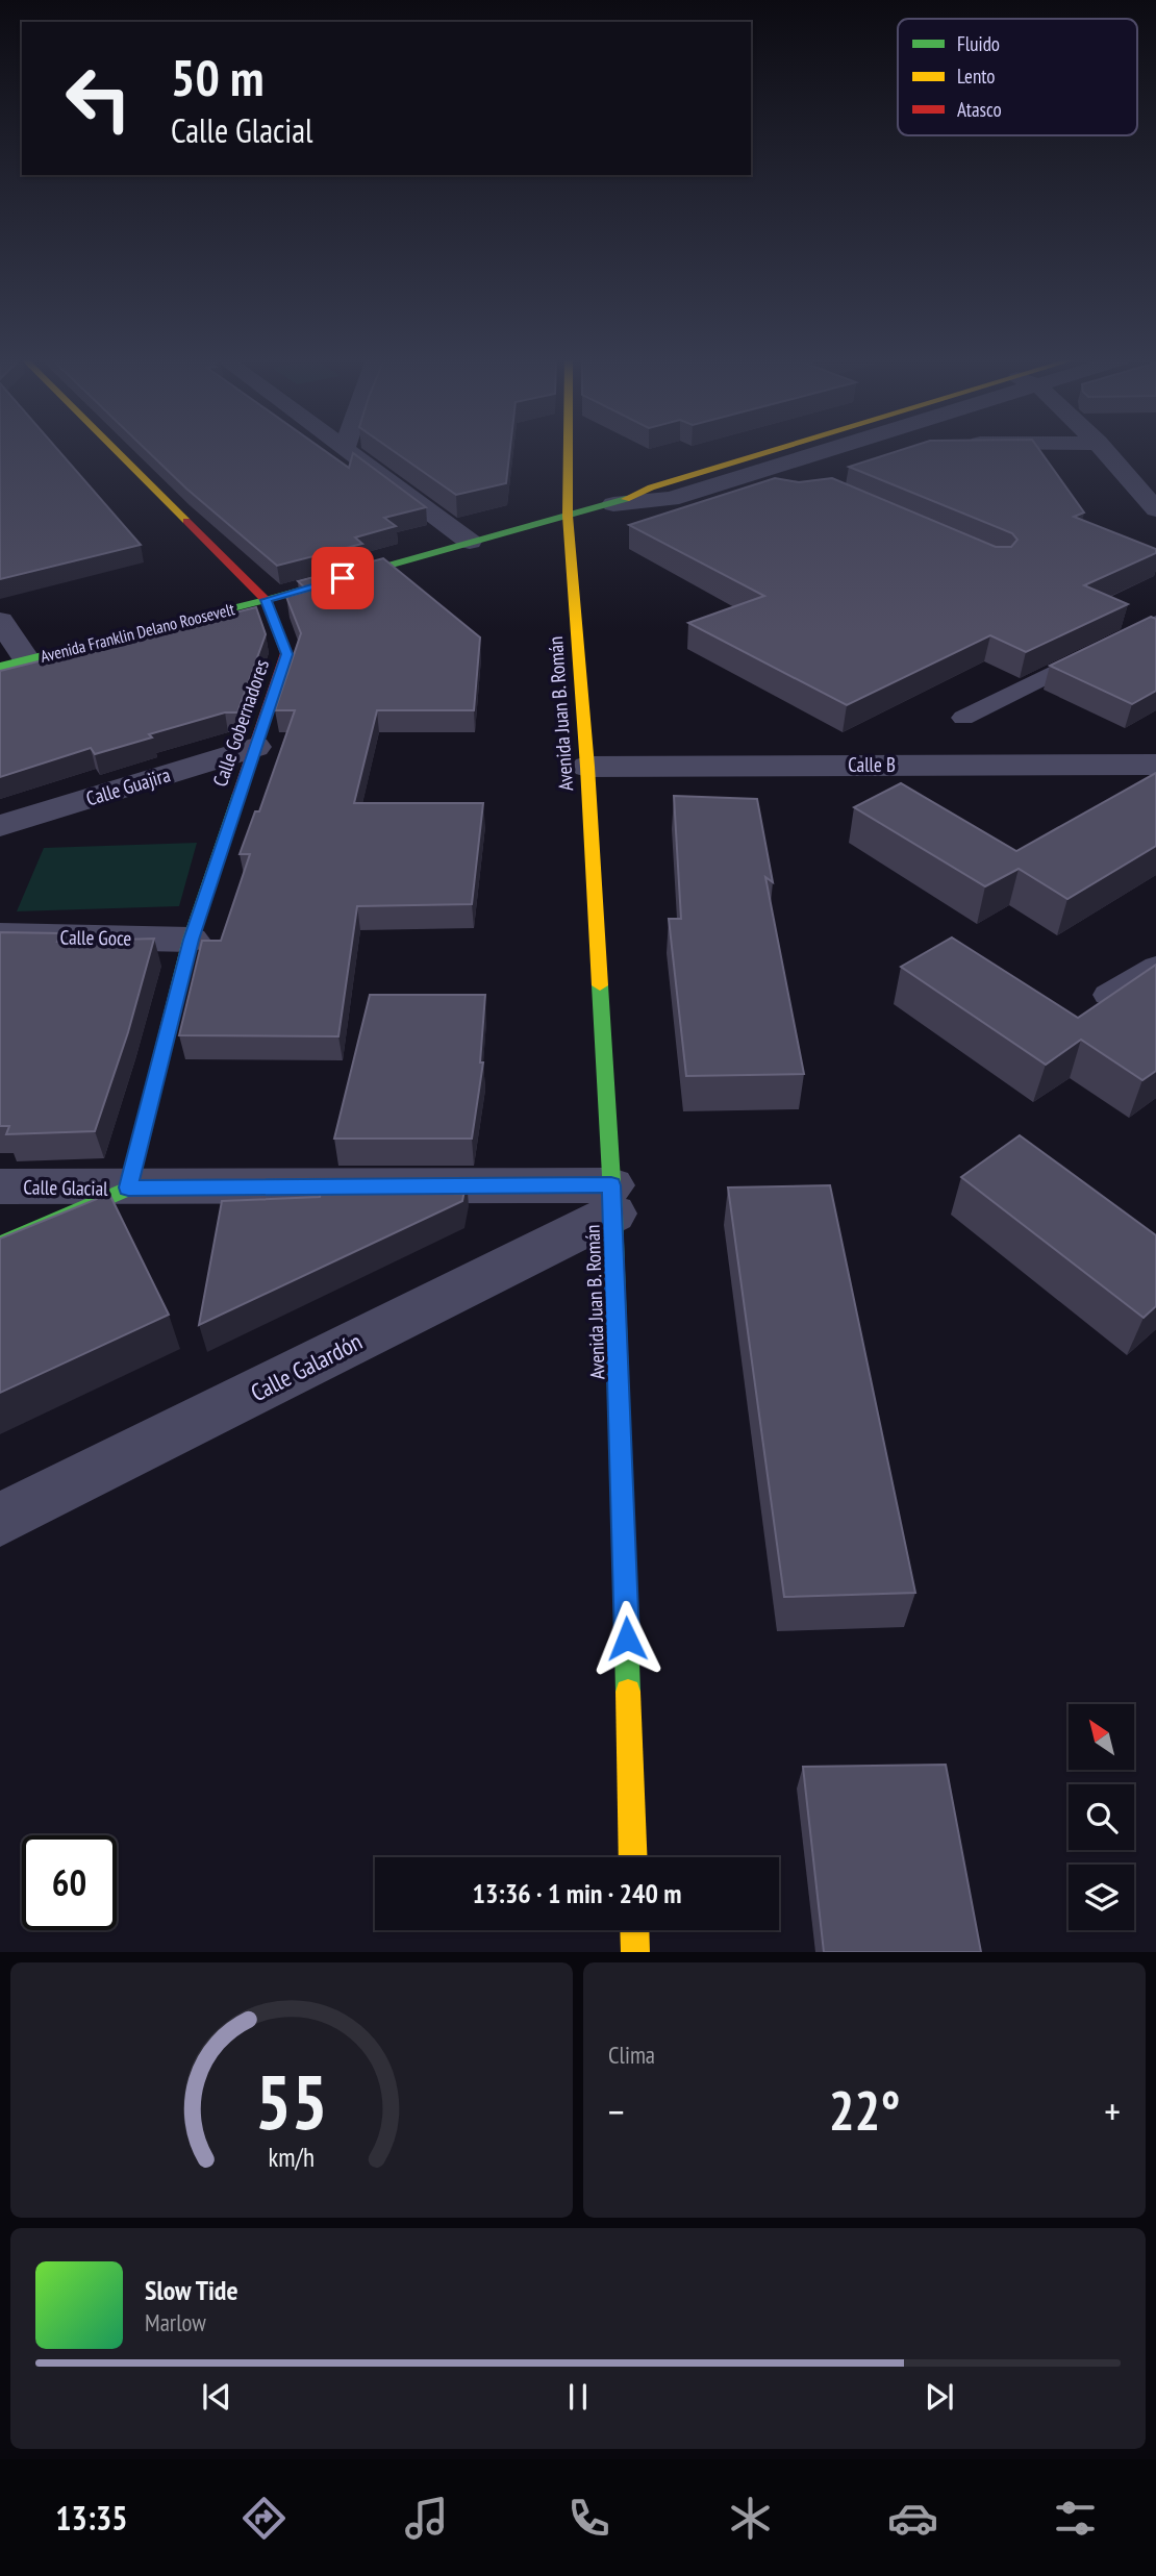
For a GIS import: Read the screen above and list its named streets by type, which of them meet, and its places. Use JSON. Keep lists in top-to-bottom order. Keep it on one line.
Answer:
{"streets":{"street":["Avenida Franklin Delano Roosevelt","Avenida Juan B. Román","Calle Gobernadores","Calle B","Calle Guajira","Calle Goce","Calle Glacial","Calle Galardón"]},"crossings":[["Avenida Franklin Delano Roosevelt","Avenida Juan B. Román"],["Avenida Franklin Delano Roosevelt","Calle Gobernadores"],["Avenida Juan B. Román","Calle B"],["Avenida Juan B. Román","Calle Glacial"],["Avenida Juan B. Román","Calle Galardón"],["Calle Gobernadores","Calle Guajira"],["Calle Gobernadores","Calle Goce"],["Calle Gobernadores","Calle Glacial"],["Calle Glacial","Calle Galardón"]],"legend":["Fluido","Lento","Atasco"],"north":"top left","page":{"turn":["50 m","Calle Glacial"],"limit":"60","trip":"13:36 · 1 min · 240 m","tile":"Clima","heat":["−","22°","+"],"song":["Slow Tide","Marlow"],"tabs":"13:35","gauge":["55","km/h"]}}
